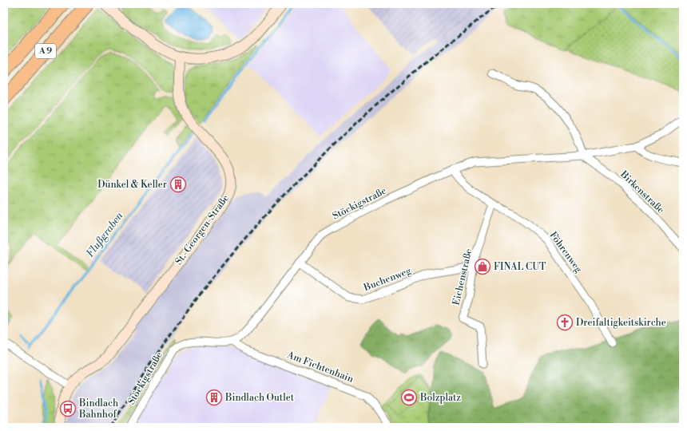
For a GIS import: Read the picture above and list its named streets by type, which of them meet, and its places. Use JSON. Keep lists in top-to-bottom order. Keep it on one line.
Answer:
{"streets":{"highway":["A 9"],"street":["Birkenstraße","Stöckigstraße","St.-Georgen-Straße","Föhrenweg","Eichenstraße","Buchenweg","Am Fichtenhain"]},"crossings":[["Birkenstraße","Stöckigstraße"],["Stöckigstraße","Föhrenweg"],["Stöckigstraße","Buchenweg"],["Stöckigstraße","Am Fichtenhain"],["Föhrenweg","Eichenstraße"],["Eichenstraße","Buchenweg"]],"water":["Flußgraben"],"places":{"building":["Dünkel & Keller","Bindlach Outlet"],"shop":["FINAL CUT"],"church":["Dreifaltigkeitskirche"],"sports":["Bolzplatz"],"bus stop":["Bindlach Bahnhof"]}}
